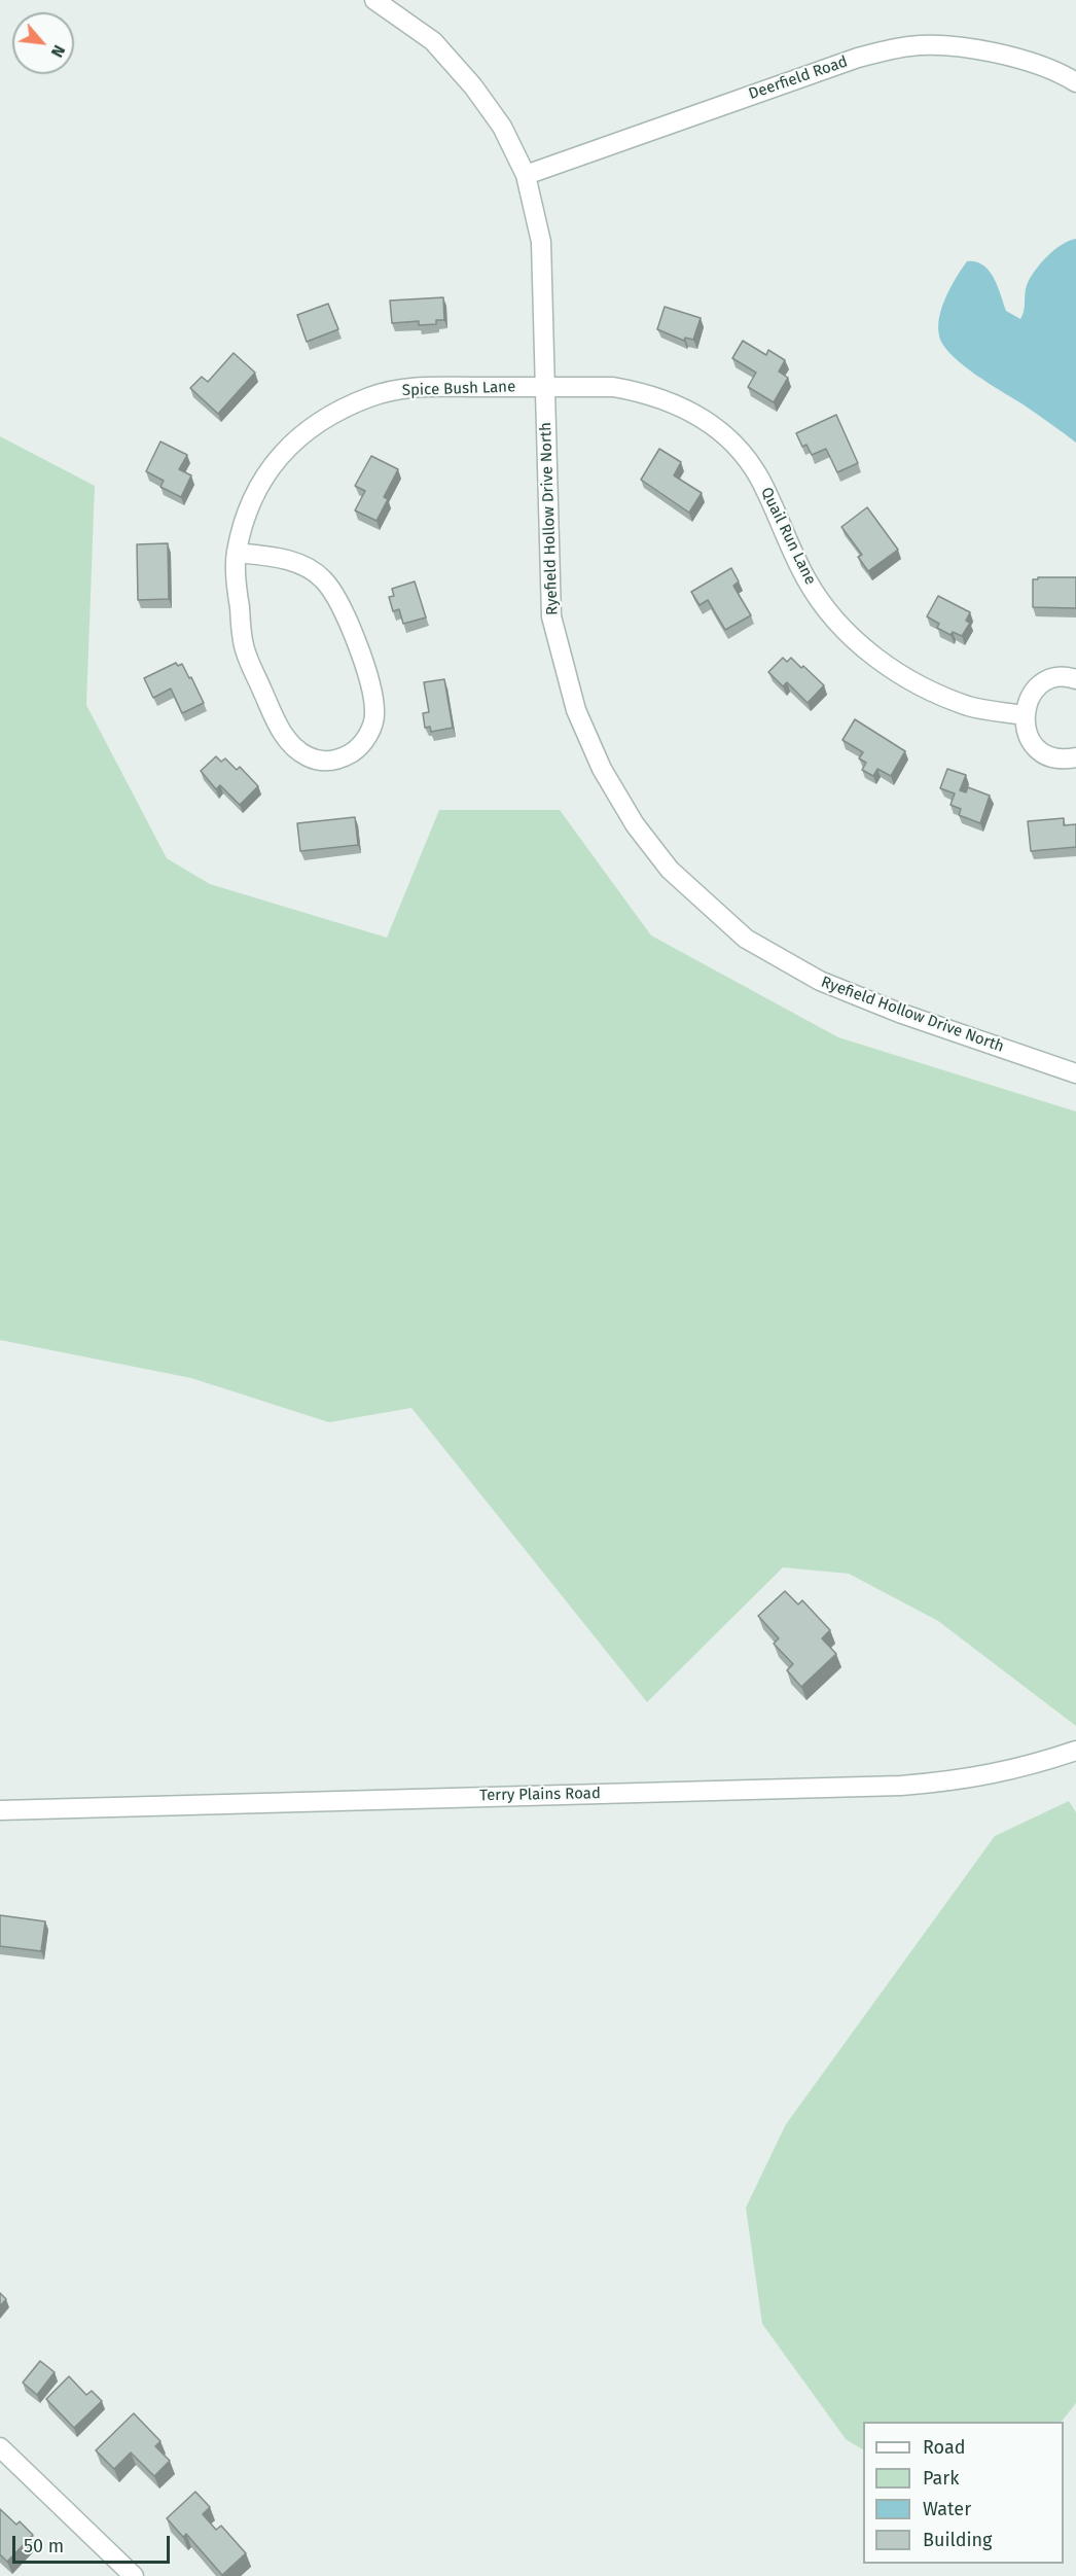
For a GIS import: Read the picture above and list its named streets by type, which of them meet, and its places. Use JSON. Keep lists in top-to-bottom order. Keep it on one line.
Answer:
{"streets":{"street":["Deerfield Road","Spice Bush Lane","Ryefield Hollow Drive North","Quail Run Lane","Terry Plains Road"]},"crossings":[["Deerfield Road","Ryefield Hollow Drive North"],["Spice Bush Lane","Ryefield Hollow Drive North"],["Spice Bush Lane","Quail Run Lane"],["Ryefield Hollow Drive North","Quail Run Lane"]],"legend":["Road","Park","Water","Building"],"scale_bar":"50 m","north":"bottom right"}
